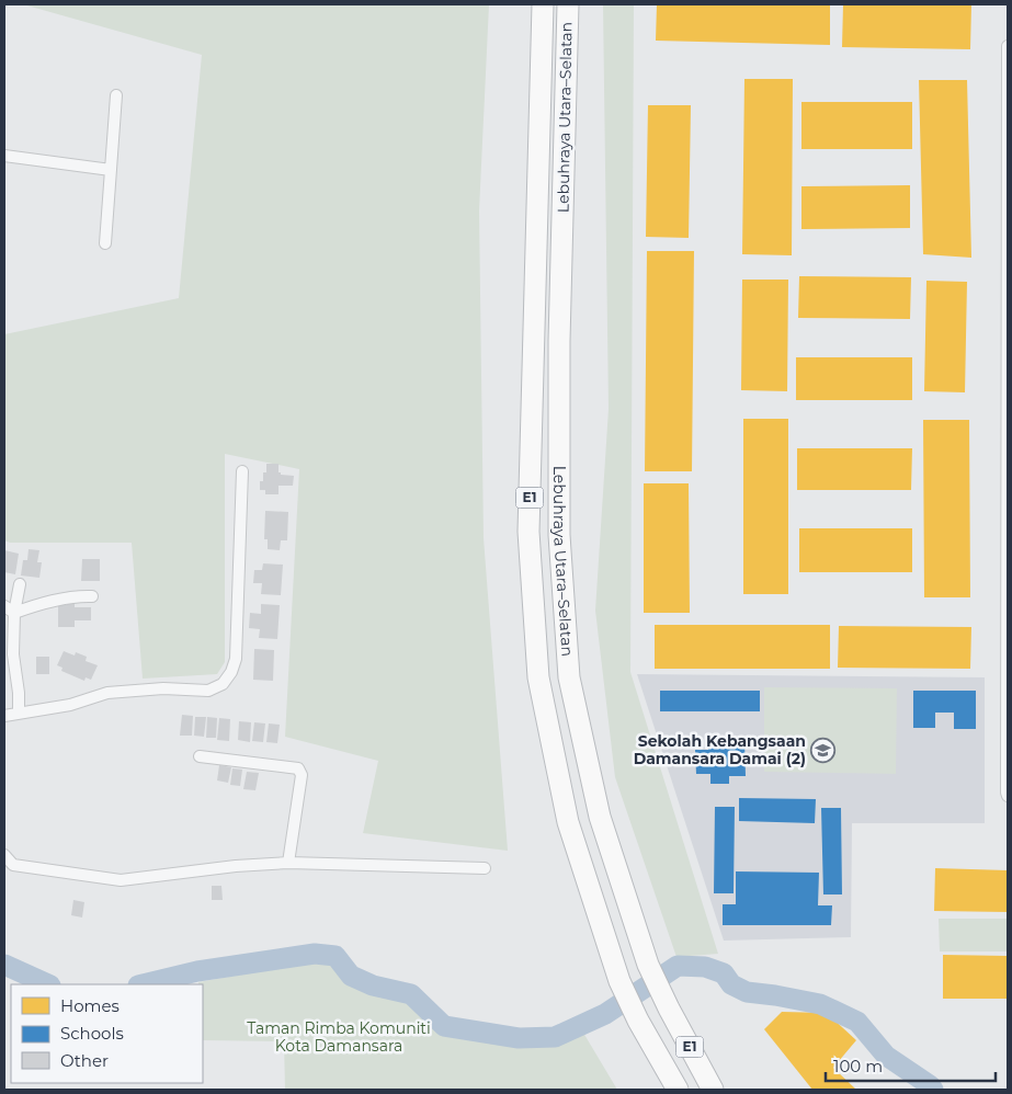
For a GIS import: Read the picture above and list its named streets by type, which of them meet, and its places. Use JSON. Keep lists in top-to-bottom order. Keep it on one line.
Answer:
{"streets":{"highway":["Lebuhraya Utara–Selatan","E1"]},"parks":["Taman Rimba Komuniti Kota Damansara"],"places":{"school or university":["Sekolah Kebangsaan Damansara Damai (2)"]},"legend":["Homes","Schools","Other"],"scale_bar":"100 m"}
